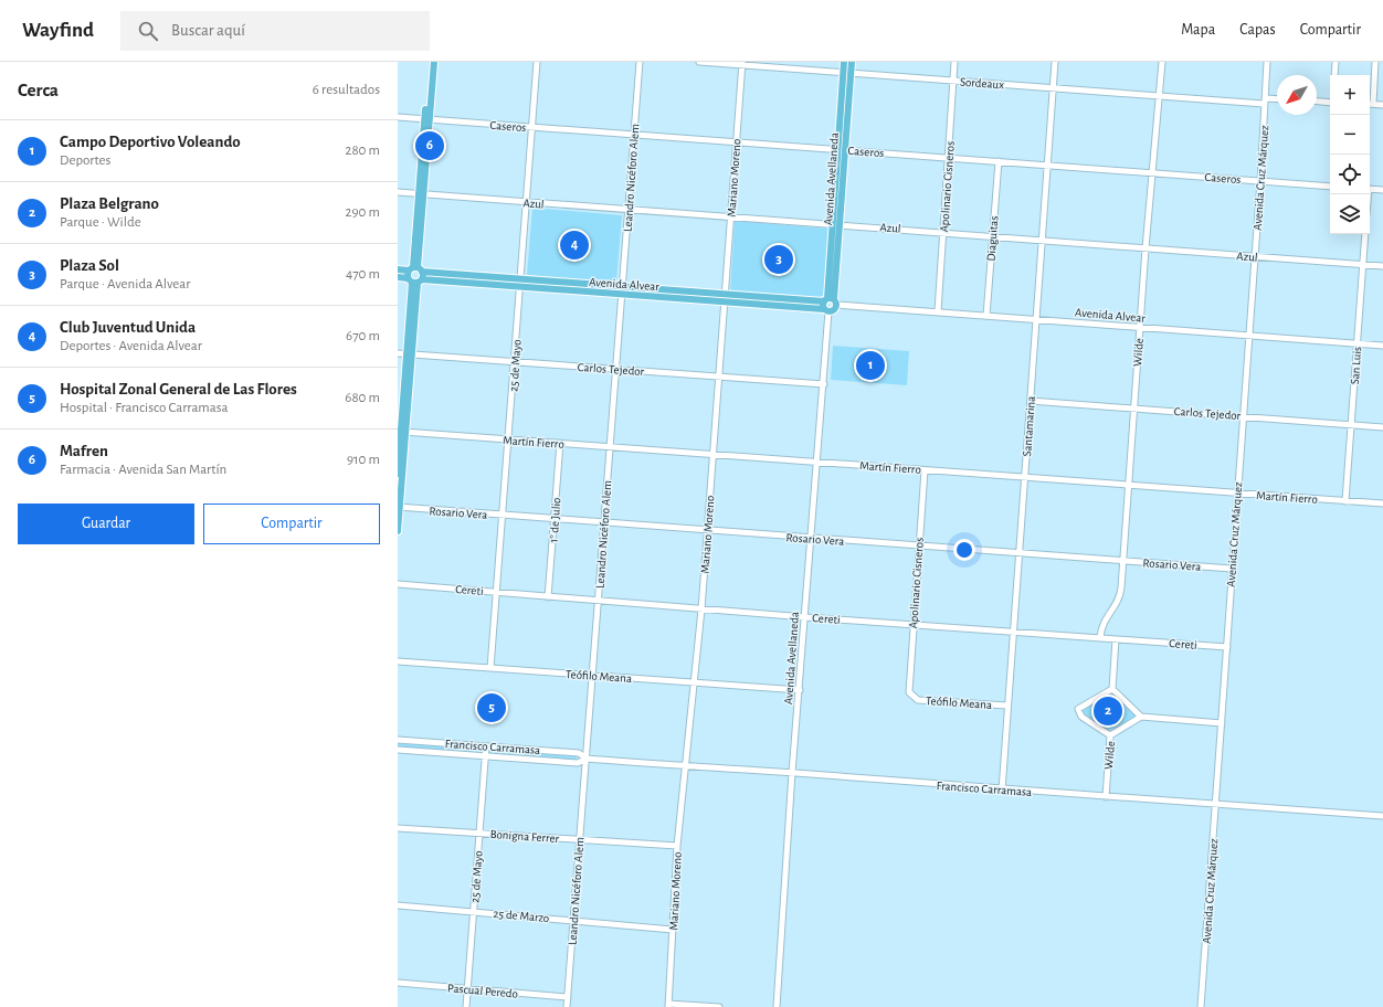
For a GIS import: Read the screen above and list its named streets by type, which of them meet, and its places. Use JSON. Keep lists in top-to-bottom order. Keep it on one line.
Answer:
{"streets":{"main road":["Avenida Avellaneda","Avenida Alvear"],"street":["Sordeaux","Caseros","Leandro Nicéforo Alem","Mariano Moreno","Avenida Cruz Márquez","Apolinario Cisneros","Azul","Diaguitas","Wilde","25 de Mayo","San Luis","Carlos Tejedor","Santamarina","Martín Fierro","Rosario Vera","1° de Julio","Cereti","Teófilo Meana","Francisco Carramasa","Bonigna Ferrer","25 de Marzo","Pascual Peredo"]},"crossings":[["Sordeaux","Mariano Moreno"],["Sordeaux","Avenida Cruz Márquez"],["Sordeaux","Avenida Avellaneda"],["Sordeaux","Apolinario Cisneros"],["Sordeaux","Wilde"],["Sordeaux","Santamarina"],["Caseros","Leandro Nicéforo Alem"],["Caseros","Mariano Moreno"],["Caseros","Avenida Cruz Márquez"],["Caseros","Avenida Avellaneda"],["Caseros","Apolinario Cisneros"],["Caseros","Diaguitas"],["Caseros","Wilde"],["Caseros","25 de Mayo"],["Caseros","Santamarina"],["Leandro Nicéforo Alem","Azul"],["Leandro Nicéforo Alem","Avenida Alvear"],["Leandro Nicéforo Alem","Carlos Tejedor"],["Leandro Nicéforo Alem","Martín Fierro"],["Leandro Nicéforo Alem","Rosario Vera"],["Leandro Nicéforo Alem","Cereti"],["Leandro Nicéforo Alem","Teófilo Meana"],["Leandro Nicéforo Alem","Francisco Carramasa"],["Leandro Nicéforo Alem","Bonigna Ferrer"],["Leandro Nicéforo Alem","25 de Marzo"],["Leandro Nicéforo Alem","Pascual Peredo"],["Mariano Moreno","Azul"],["Mariano Moreno","Avenida Alvear"],["Mariano Moreno","Carlos Tejedor"],["Mariano Moreno","Martín Fierro"],["Mariano Moreno","Rosario Vera"],["Mariano Moreno","Cereti"],["Mariano Moreno","Teófilo Meana"],["Mariano Moreno","Francisco Carramasa"],["Mariano Moreno","Bonigna Ferrer"],["Mariano Moreno","25 de Marzo"],["Avenida Cruz Márquez","Azul"],["Avenida Cruz Márquez","Avenida Alvear"],["Avenida Cruz Márquez","Carlos Tejedor"],["Avenida Cruz Márquez","Martín Fierro"],["Avenida Cruz Márquez","Rosario Vera"],["Avenida Cruz Márquez","Cereti"],["Avenida Cruz Márquez","Francisco Carramasa"],["Avenida Avellaneda","Azul"],["Avenida Avellaneda","Avenida Alvear"],["Avenida Avellaneda","Carlos Tejedor"],["Avenida Avellaneda","Martín Fierro"],["Avenida Avellaneda","Rosario Vera"],["Avenida Avellaneda","Cereti"],["Avenida Avellaneda","Teófilo Meana"],["Avenida Avellaneda","Francisco Carramasa"],["Apolinario Cisneros","Azul"],["Apolinario Cisneros","Avenida Alvear"],["Apolinario Cisneros","Martín Fierro"],["Apolinario Cisneros","Rosario Vera"],["Apolinario Cisneros","Cereti"],["Apolinario Cisneros","Teófilo Meana"],["Azul","Diaguitas"],["Azul","Wilde"],["Azul","25 de Mayo"],["Azul","San Luis"],["Azul","Santamarina"],["Diaguitas","Avenida Alvear"],["Avenida Alvear","Wilde"],["Avenida Alvear","25 de Mayo"],["Avenida Alvear","San Luis"],["Avenida Alvear","Santamarina"],["Wilde","Carlos Tejedor"],["Wilde","Martín Fierro"],["Wilde","Rosario Vera"],["Wilde","Cereti"],["Wilde","Francisco Carramasa"],["25 de Mayo","Carlos Tejedor"],["25 de Mayo","Martín Fierro"],["25 de Mayo","Rosario Vera"],["25 de Mayo","Cereti"],["25 de Mayo","Teófilo Meana"],["25 de Mayo","Francisco Carramasa"],["25 de Mayo","Bonigna Ferrer"],["25 de Mayo","25 de Marzo"],["25 de Mayo","Pascual Peredo"],["San Luis","Carlos Tejedor"],["San Luis","Martín Fierro"],["Carlos Tejedor","Santamarina"],["Santamarina","Martín Fierro"],["Santamarina","Rosario Vera"],["Santamarina","Cereti"],["Santamarina","Teófilo Meana"],["Santamarina","Francisco Carramasa"],["Martín Fierro","1° de Julio"],["Rosario Vera","1° de Julio"],["1° de Julio","Cereti"]],"north":"bottom left","page":{"header":"Wayfind","search":"Buscar aquí","nav":["Mapa","Capas","Compartir"],"heading":["Cerca","6 resultados"],"map_buttons":["+","−"],"list":[{"mark":"1","name":"Campo Deportivo Voleando","note":"Deportes","value":"280 m"},{"mark":"2","name":"Plaza Belgrano","note":"Parque · Wilde","value":"290 m"},{"mark":"3","name":"Plaza Sol","note":"Parque · Avenida Alvear","value":"470 m"},{"mark":"4","name":"Club Juventud Unida","note":"Deportes · Avenida Alvear","value":"670 m"},{"mark":"5","name":"Hospital Zonal General de Las Flores","note":"Hospital · Francisco Carramasa","value":"680 m"},{"mark":"6","name":"Mafren","note":"Farmacia · Avenida San Martín","value":"910 m"}],"pins":["6","4","3","1","5","2"],"buttons":["Guardar","Compartir"]}}
